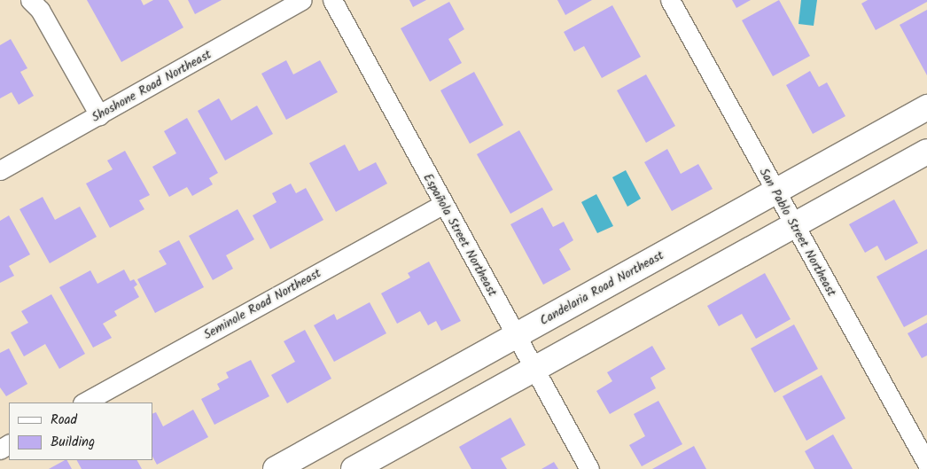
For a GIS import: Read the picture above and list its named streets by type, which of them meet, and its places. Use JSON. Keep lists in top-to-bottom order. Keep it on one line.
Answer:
{"streets":{"main road":["Candelaria Road Northeast"],"street":["Shoshone Road Northeast","San Pablo Street Northeast","Española Street Northeast","Seminole Road Northeast"]},"crossings":[["San Pablo Street Northeast","Candelaria Road Northeast"],["Española Street Northeast","Candelaria Road Northeast"],["Española Street Northeast","Seminole Road Northeast"]],"legend":["Road","Building"]}
